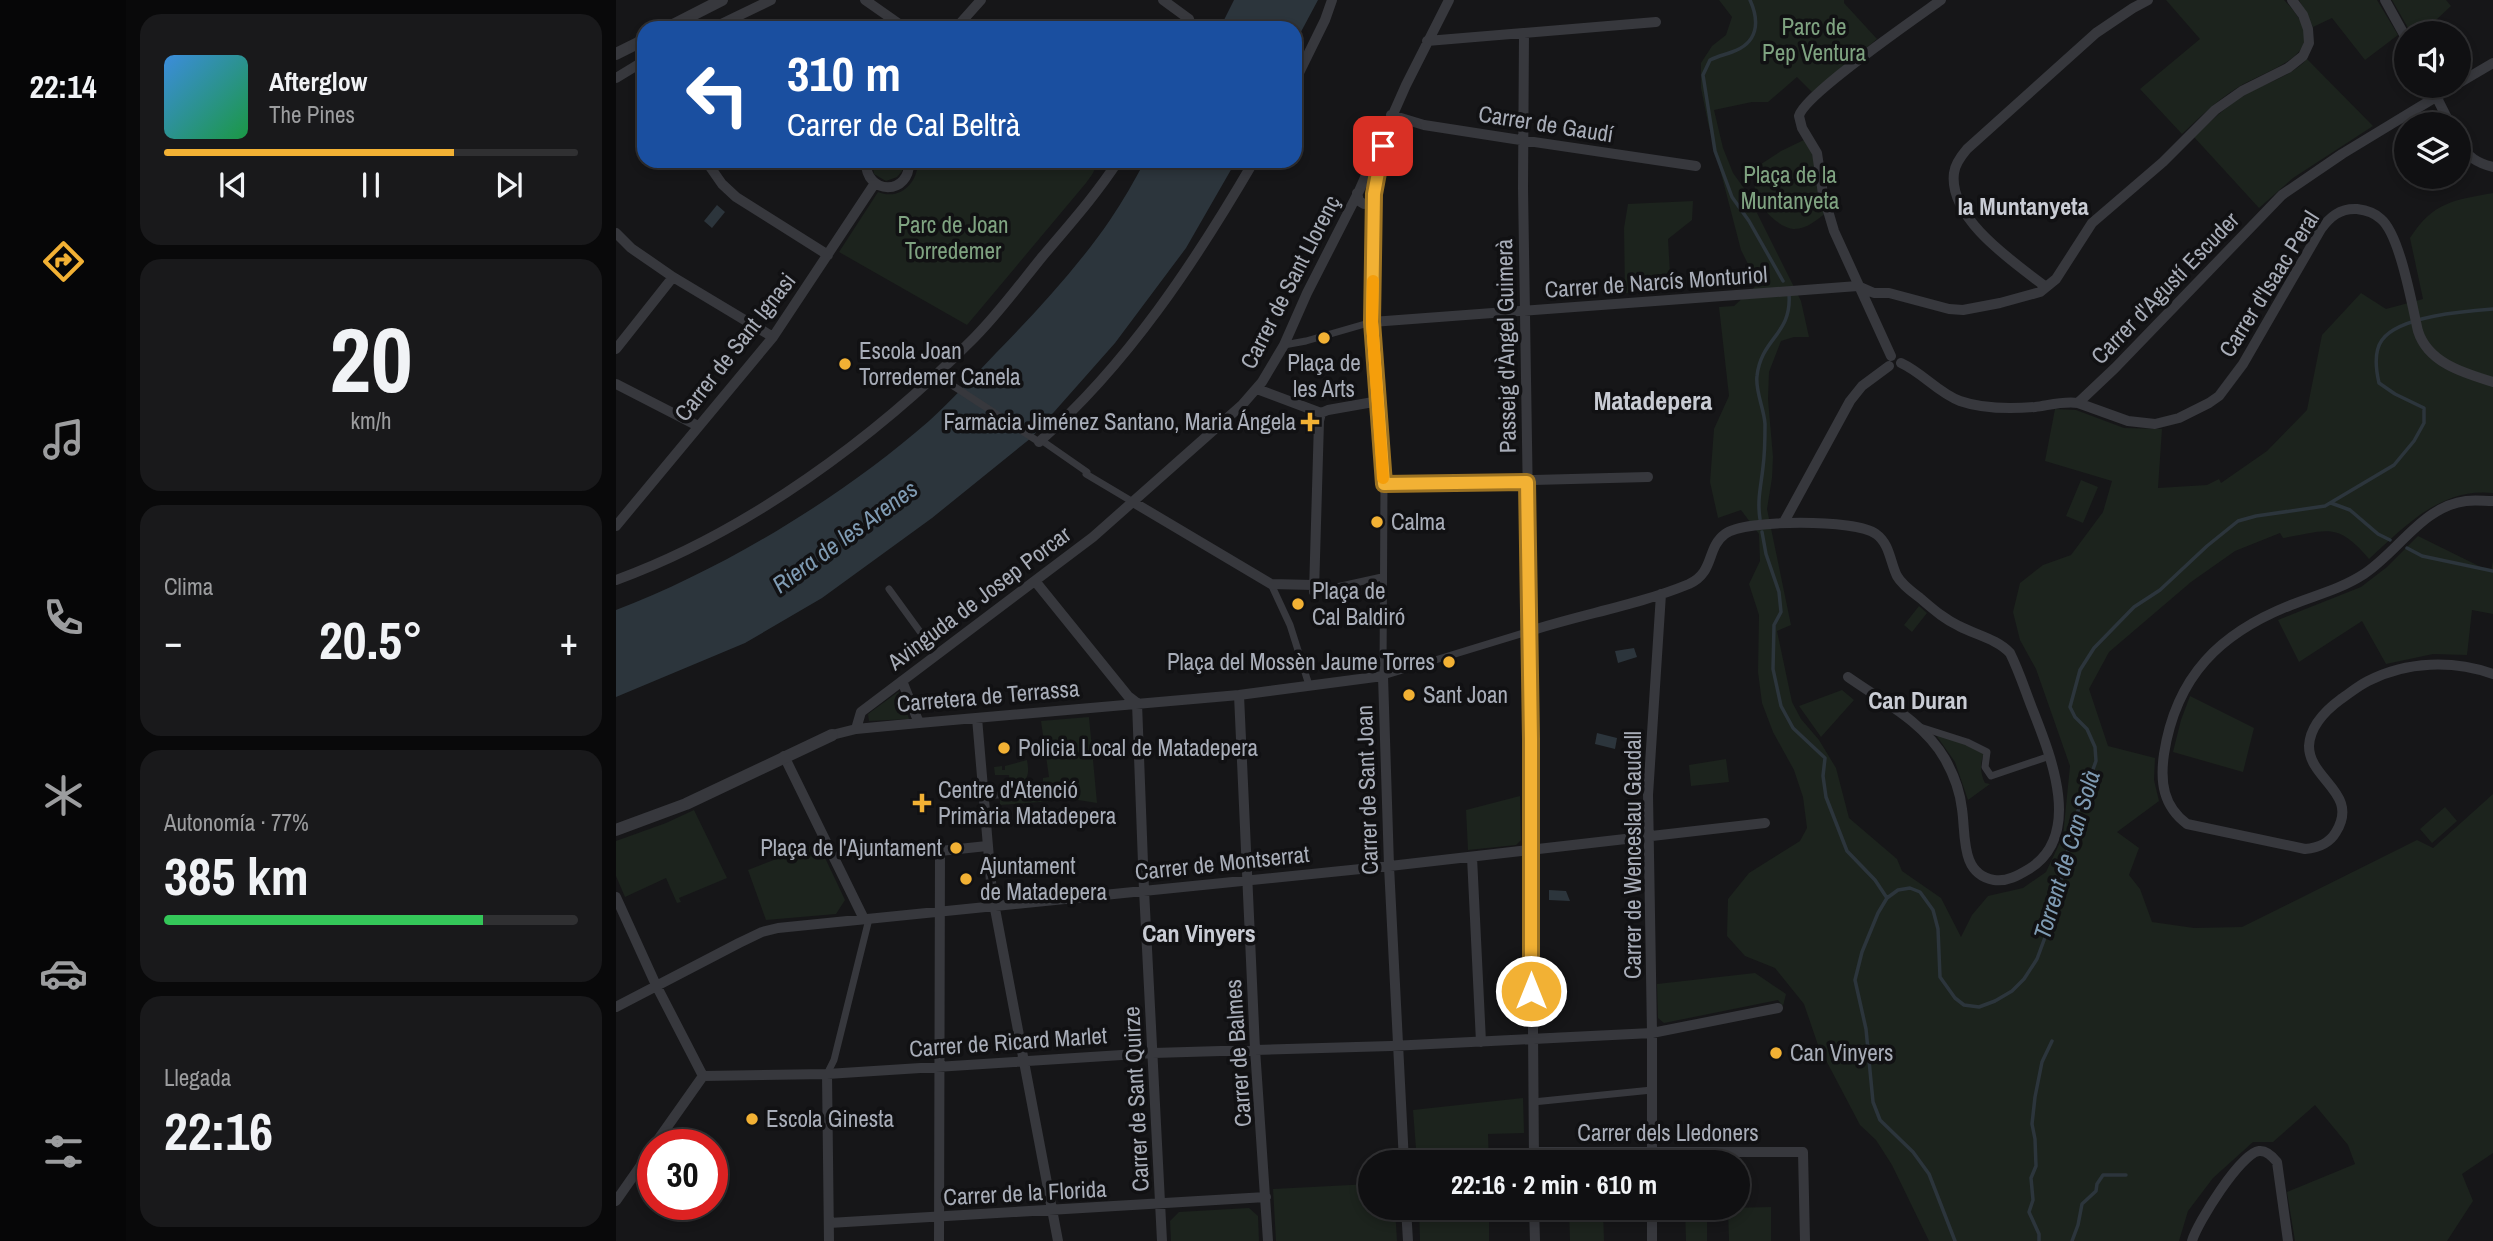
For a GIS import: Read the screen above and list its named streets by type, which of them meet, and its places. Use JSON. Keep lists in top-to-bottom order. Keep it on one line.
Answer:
{"streets":{"street":["Carrer de Gaudí","Carrer de Sant Llorenç","Carrer de Narcís Monturiol","Carrer d'Isaac Peral","Carrer d'Agustí Escuder","Passeig d'Àngel Guimerà","Carrer de Sant Ignasi","Avinguda de Josep Porcar","Carretera de Terrassa","Carrer de Sant Joan","Carrer de Wenceslau Gaudall","Carrer de Montserrat","Carrer de Ricard Marlet","Carrer de Balmes","Carrer de Sant Quirze","Carrer dels Lledoners","Carrer de la Florida"]},"crossings":[["Carrer de Gaudí","Carrer de Sant Llorenç"],["Carrer de Gaudí","Passeig d'Àngel Guimerà"],["Carrer de Sant Llorenç","Avinguda de Josep Porcar"],["Carrer de Sant Llorenç","Carrer de Sant Joan"],["Carrer de Narcís Monturiol","Passeig d'Àngel Guimerà"],["Carrer de Narcís Monturiol","Carrer de Sant Joan"],["Carrer d'Isaac Peral","Carrer d'Agustí Escuder"],["Passeig d'Àngel Guimerà","Carrer de Montserrat"],["Passeig d'Àngel Guimerà","Carrer de Ricard Marlet"],["Avinguda de Josep Porcar","Carretera de Terrassa"],["Carretera de Terrassa","Carrer de Sant Joan"],["Carretera de Terrassa","Carrer de Balmes"],["Carretera de Terrassa","Carrer de Sant Quirze"],["Carrer de Sant Joan","Carrer de Montserrat"],["Carrer de Sant Joan","Carrer de Ricard Marlet"],["Carrer de Wenceslau Gaudall","Carrer de Montserrat"],["Carrer de Wenceslau Gaudall","Carrer de Ricard Marlet"],["Carrer de Montserrat","Carrer de Balmes"],["Carrer de Montserrat","Carrer de Sant Quirze"],["Carrer de Ricard Marlet","Carrer de Balmes"],["Carrer de Ricard Marlet","Carrer de Sant Quirze"],["Carrer de Balmes","Carrer de la Florida"],["Carrer de Sant Quirze","Carrer de la Florida"]],"districts":["la Muntanyeta","Matadepera","Can Duran","Can Vinyers"],"water":["Riera de les Arenes","Torrent de Can Solà"],"parks":["Parc de Pep Ventura","Plaça de la Muntanyeta","Parc de Joan Torredemer"],"places":{"other":["Plaça de les Arts","Escola Joan Torredemer Canela","Calma","Plaça de Cal Baldiró","Plaça del Mossèn Jaume Torres","Sant Joan","Policia Local de Matadepera","Plaça de l'Ajuntament","Ajuntament de Matadepera","Can Vinyers","Escola Ginesta"],"health":["Farmàcia Jiménez Santano, Maria Ángela","Centre d'Atenció Primària Matadepera"]},"page":{"tabs":"22:14","turn":["310 m","Carrer de Cal Beltrà"],"song":["Afterglow","The Pines"],"tile":[["20","km/h"],"Clima",["Autonomía · 77%","385 km"],["Llegada","22:16"]],"heat":["−","20.5°","+"],"limit":"30","trip":"22:16 · 2 min · 610 m"}}
